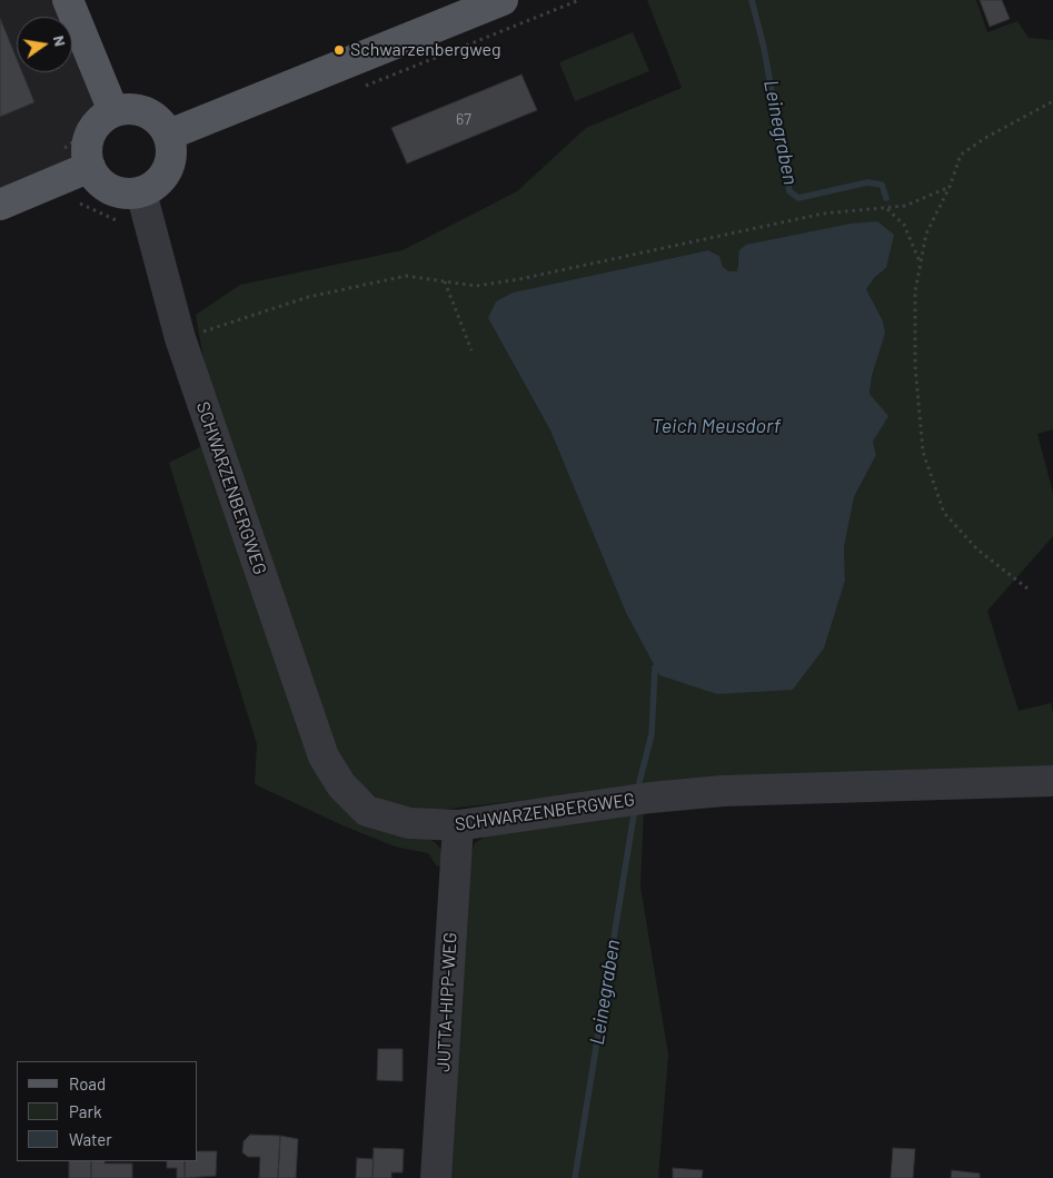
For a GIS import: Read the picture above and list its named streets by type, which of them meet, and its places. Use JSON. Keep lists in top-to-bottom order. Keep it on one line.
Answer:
{"streets":{"street":["SCHWARZENBERGWEG","JUTTA-HIPP-WEG"]},"crossings":[["SCHWARZENBERGWEG","JUTTA-HIPP-WEG"]],"water":["Leinegraben","Teich Meusdorf"],"places":["Schwarzenbergweg"],"house_numbers":["67"],"legend":["Road","Park","Water"],"north":"right"}
